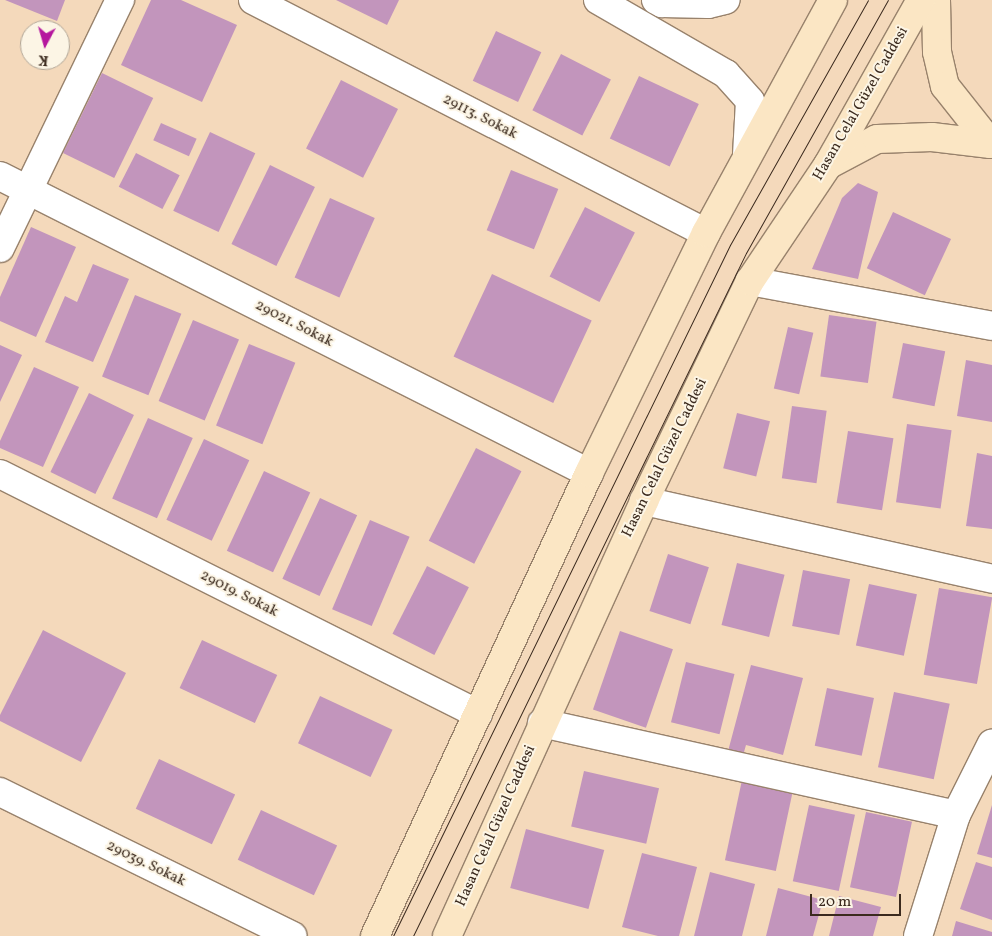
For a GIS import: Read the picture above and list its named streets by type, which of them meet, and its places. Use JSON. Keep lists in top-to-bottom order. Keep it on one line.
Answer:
{"streets":{"main road":["Hasan Celal Güzel Caddesi"],"street":["29113. Sokak","29021. Sokak","29019. Sokak","29039. Sokak"]},"scale_bar":"20 m","north":"bottom"}
